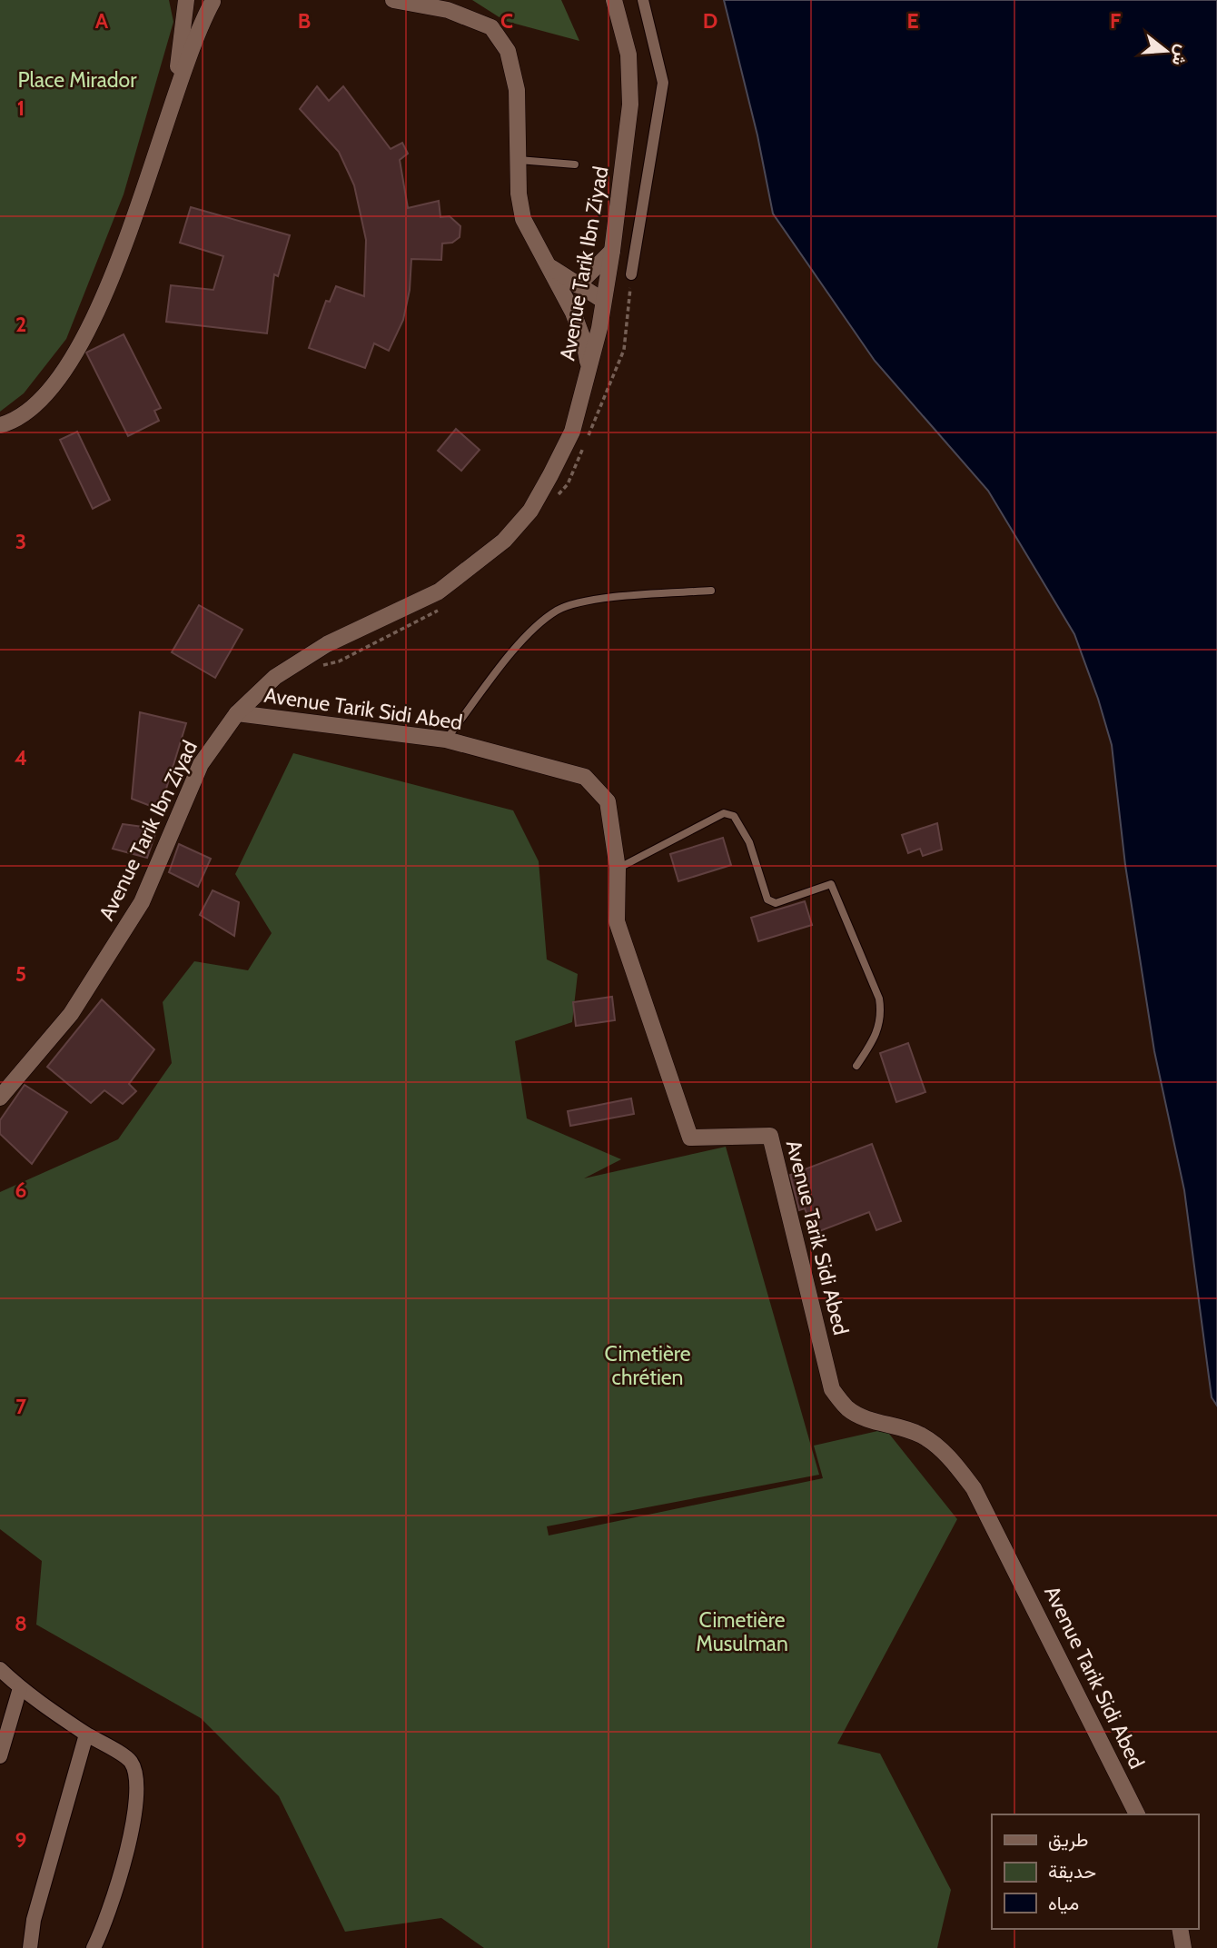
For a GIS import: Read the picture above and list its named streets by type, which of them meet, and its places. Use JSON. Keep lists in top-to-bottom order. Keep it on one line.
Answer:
{"streets":{"street":["Avenue Tarik Ibn Ziyad","Avenue Tarik Sidi Abed"]},"crossings":[["Avenue Tarik Ibn Ziyad","Avenue Tarik Sidi Abed"]],"parks":["Place Mirador","Cimetière chrétien","Cimetière Musulman"],"legend":["طريق","حديقة","مياه"],"north":"right","grid":{"columns":["A","B","C","D","E","F"],"rows":["1","2","3","4","5","6","7","8","9"]}}
